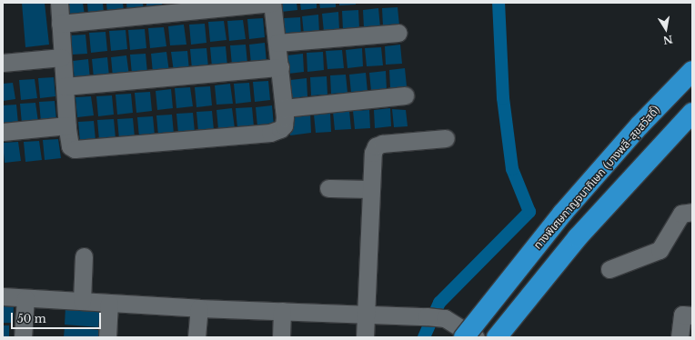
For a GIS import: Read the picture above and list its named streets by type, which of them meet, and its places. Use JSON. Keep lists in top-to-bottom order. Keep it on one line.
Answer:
{"streets":{"highway":["ทางพิเศษกาญจนาภิเษก (บางพลี-สุขสวัสดิ์)"]},"scale_bar":"50 m","north":"bottom"}
